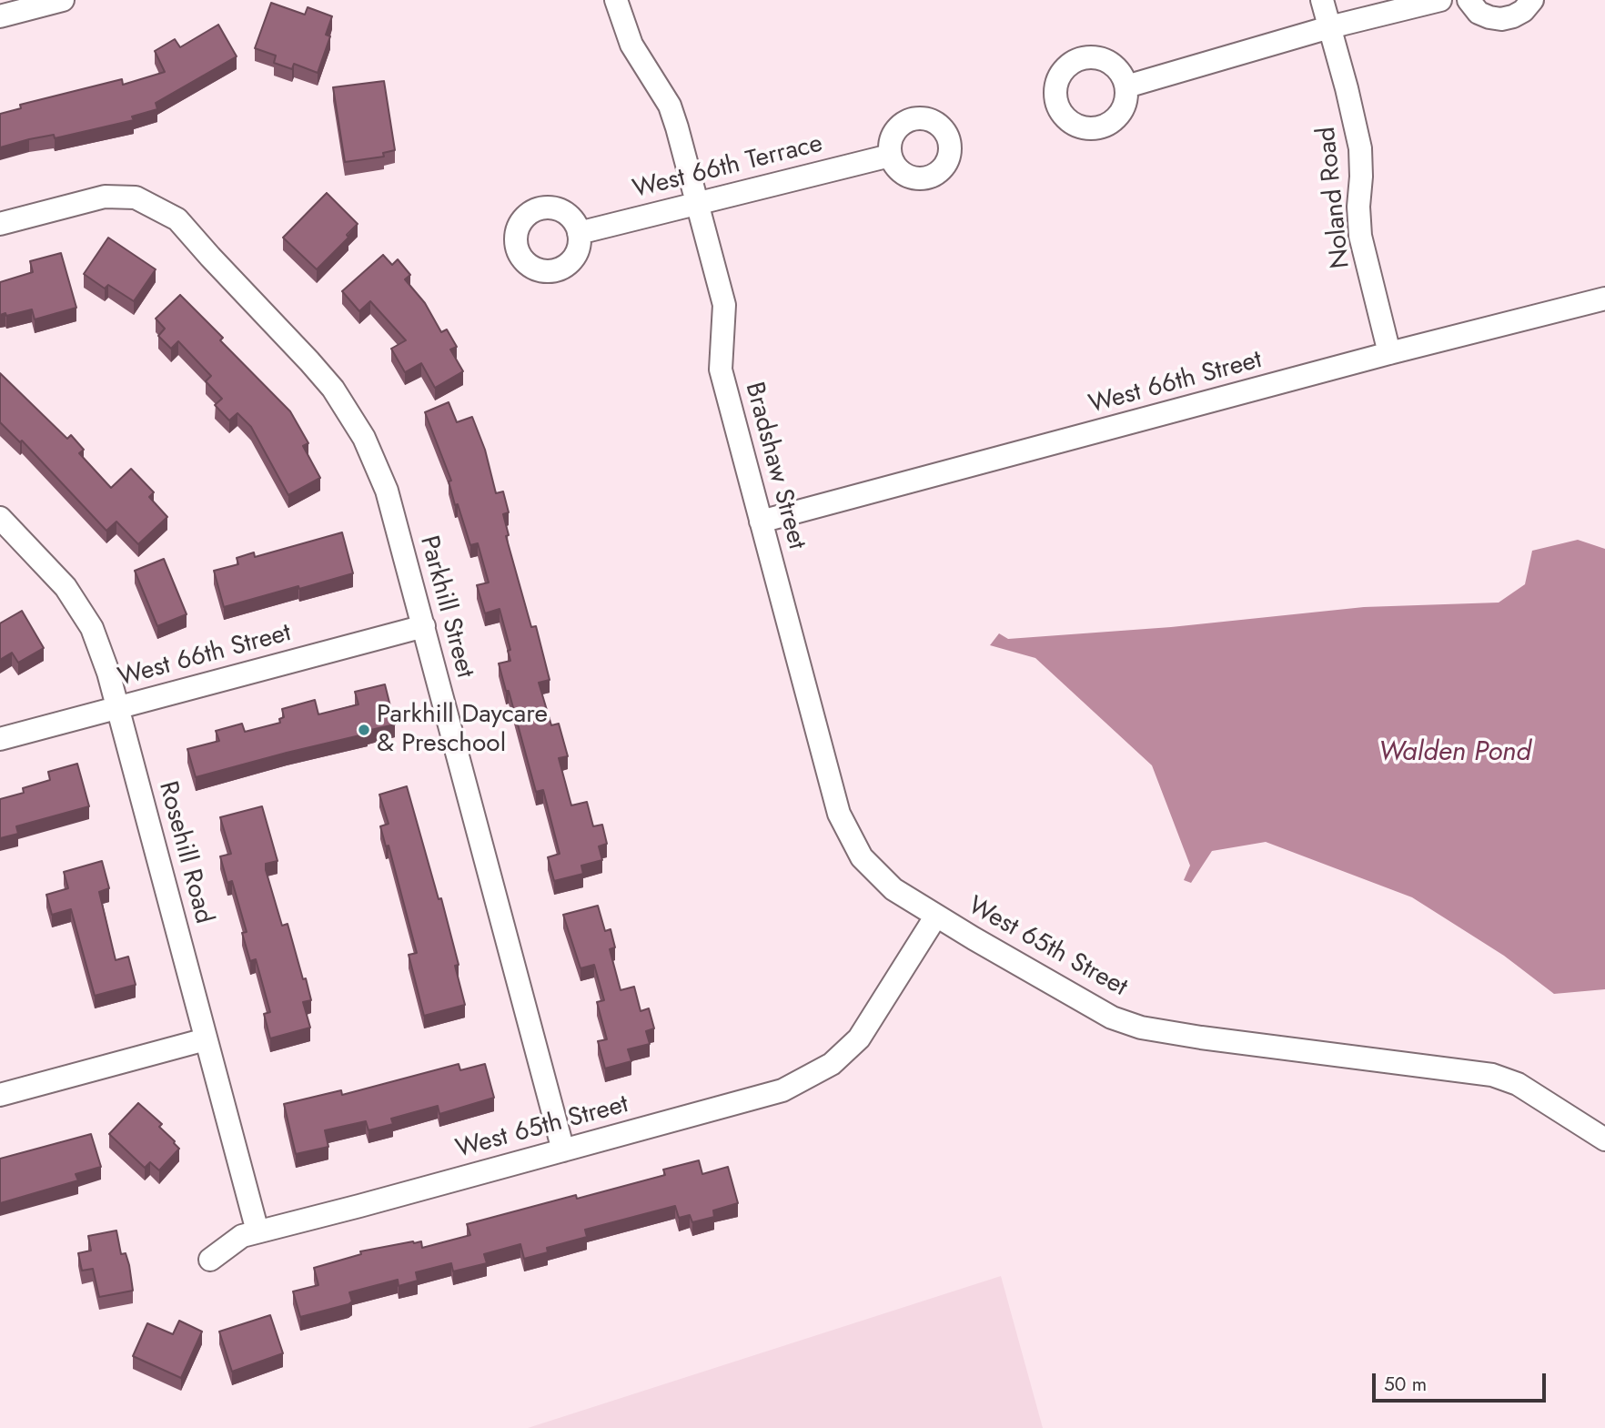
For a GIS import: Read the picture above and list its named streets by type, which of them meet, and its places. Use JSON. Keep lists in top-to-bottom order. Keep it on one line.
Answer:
{"streets":{"street":["West 66th Terrace","Noland Road","West 66th Street","Bradshaw Street","Parkhill Street","Rosehill Road","West 65th Street"]},"crossings":[["West 66th Terrace","Bradshaw Street"],["Noland Road","West 66th Street"],["West 66th Street","Bradshaw Street"],["West 66th Street","Parkhill Street"],["West 66th Street","Rosehill Road"],["Bradshaw Street","West 65th Street"],["Parkhill Street","West 65th Street"],["Rosehill Road","West 65th Street"]],"water":["Walden Pond"],"places":["Parkhill Daycare & Preschool"],"scale_bar":"50 m"}
